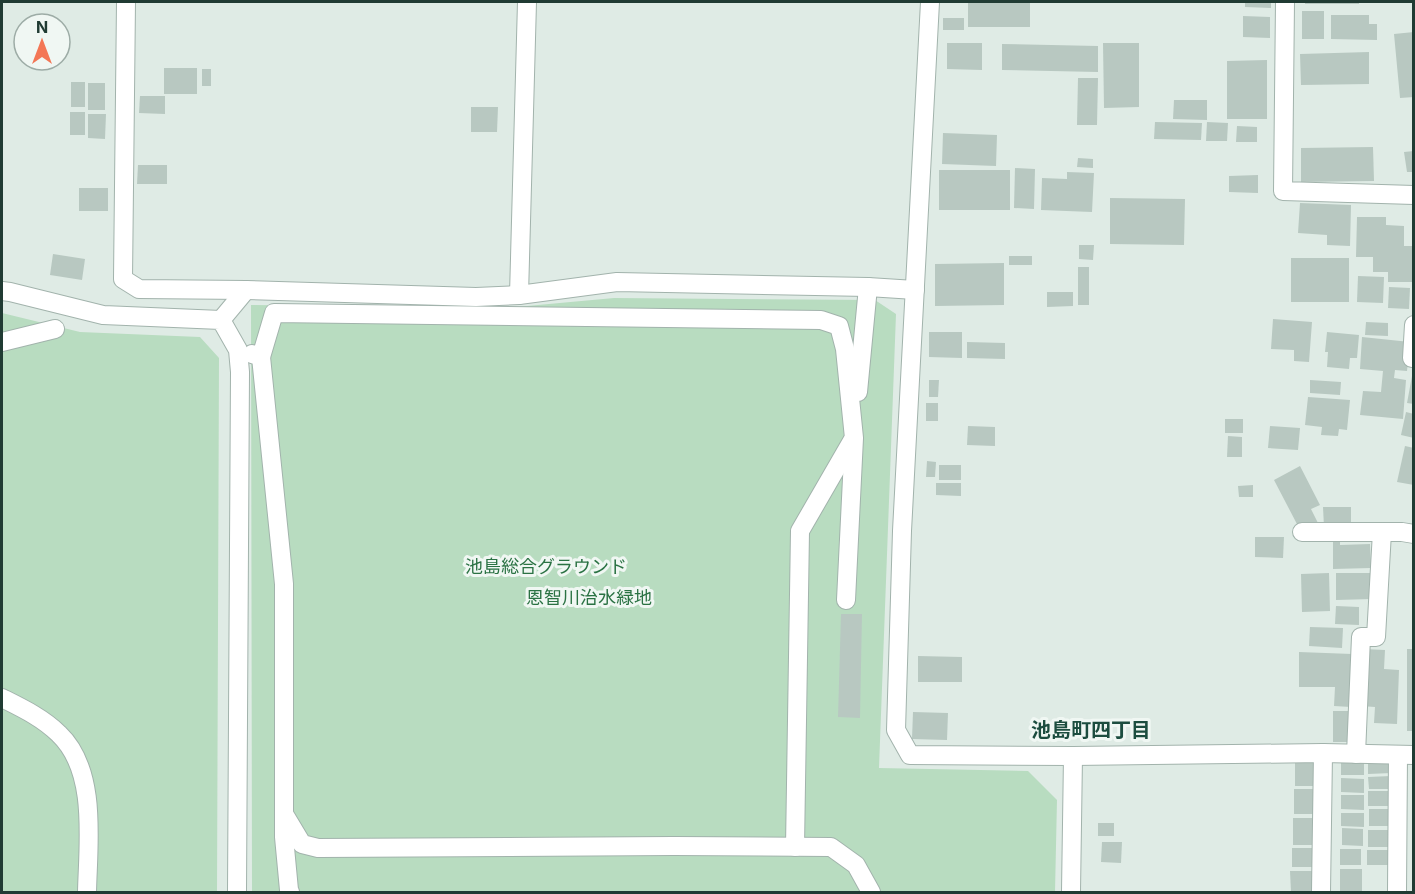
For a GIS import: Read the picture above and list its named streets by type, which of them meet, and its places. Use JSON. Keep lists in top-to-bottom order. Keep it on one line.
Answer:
{"districts":["池島町四丁目"],"parks":["池島総合グラウンド","恩智川治水緑地"],"north":"top"}
